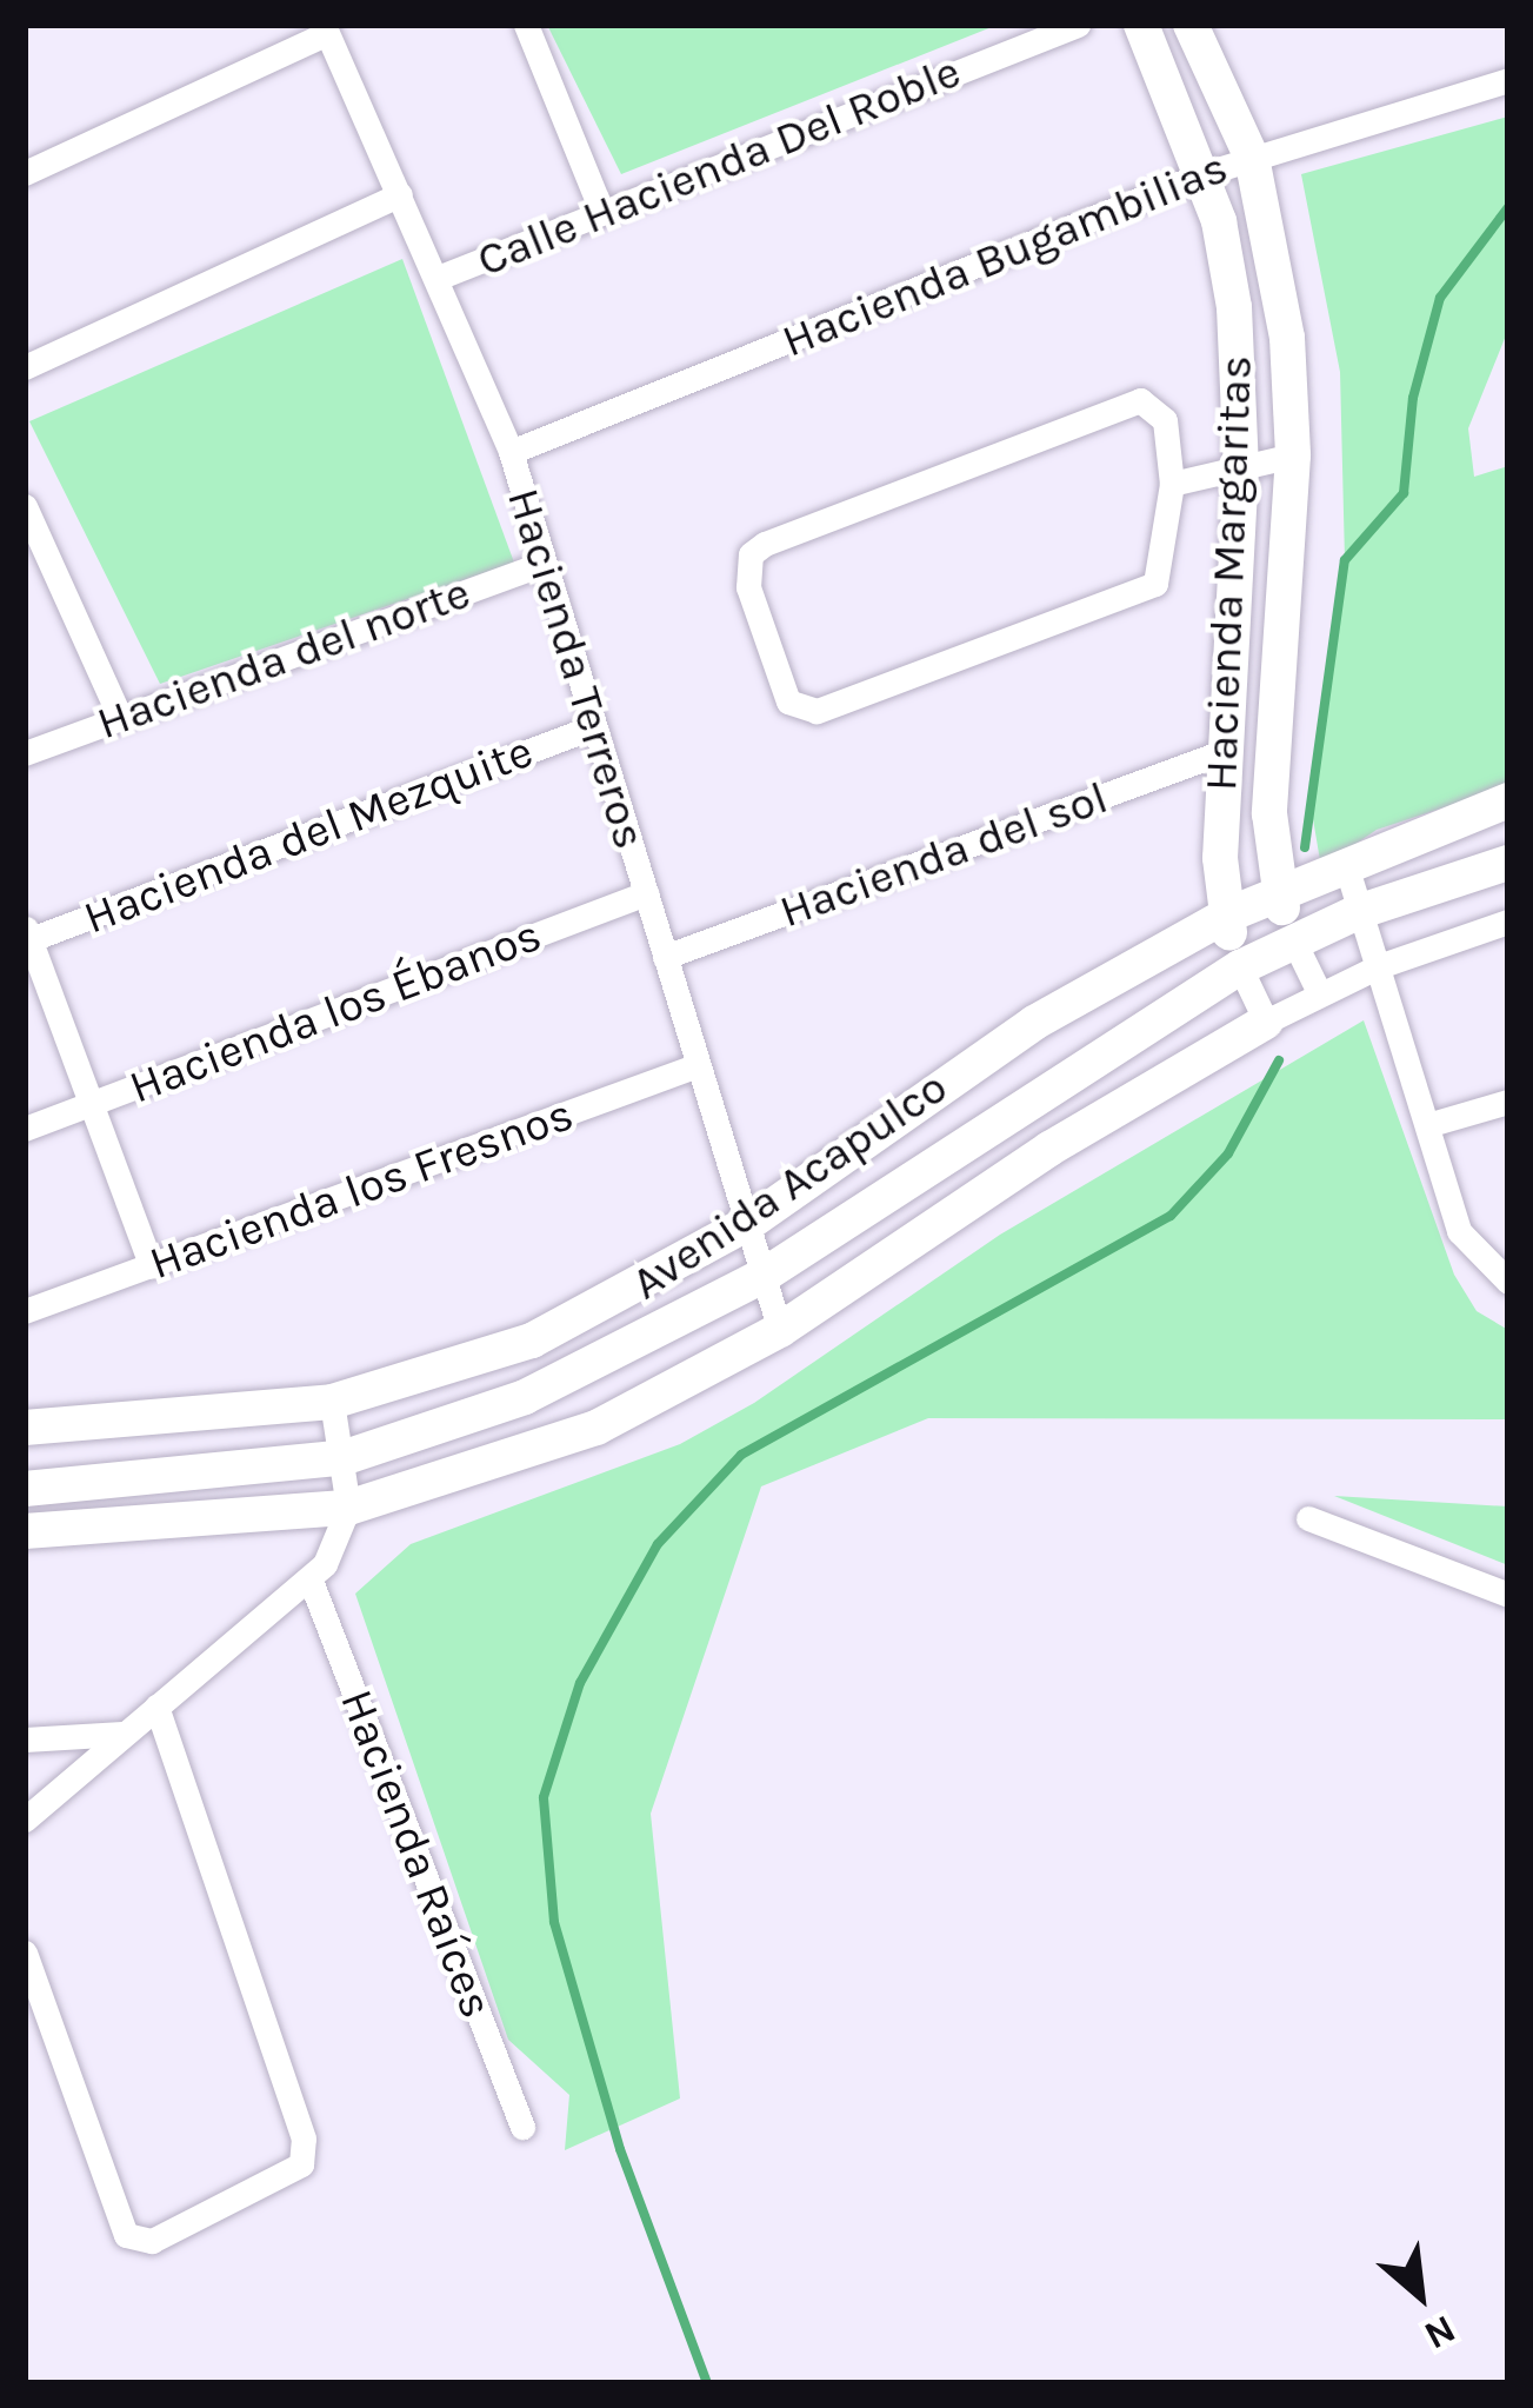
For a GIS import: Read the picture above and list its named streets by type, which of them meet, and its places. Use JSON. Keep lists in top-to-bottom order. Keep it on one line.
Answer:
{"streets":{"street":["Calle Hacienda Del Roble","Hacienda Bugambilias","Hacienda Margaritas","Hacienda del norte","Hacienda Terreros","Hacienda del Mezquite","Hacienda del sol","Hacienda los Ébanos","Avenida Acapulco","Hacienda los Fresnos","Hacienda Raíces"]},"crossings":[["Calle Hacienda Del Roble","Hacienda Terreros"],["Hacienda Bugambilias","Hacienda Margaritas"],["Hacienda Bugambilias","Hacienda Terreros"],["Hacienda Margaritas","Hacienda del sol"],["Hacienda Margaritas","Avenida Acapulco"],["Hacienda del norte","Hacienda Terreros"],["Hacienda Terreros","Hacienda del Mezquite"],["Hacienda Terreros","Hacienda del sol"],["Hacienda Terreros","Hacienda los Ébanos"],["Hacienda Terreros","Avenida Acapulco"],["Hacienda Terreros","Hacienda los Fresnos"]],"north":"bottom right"}
